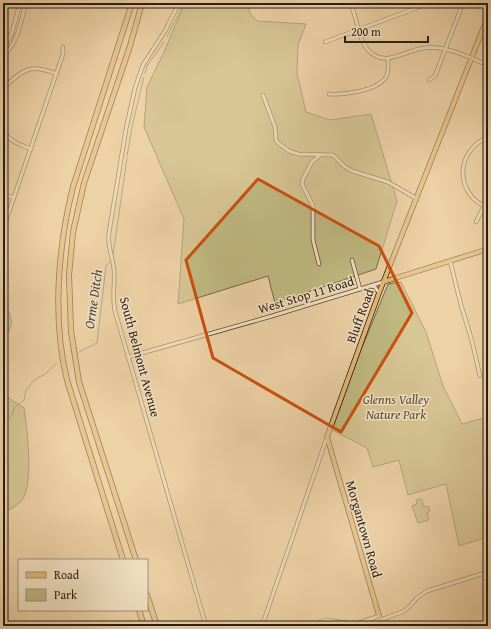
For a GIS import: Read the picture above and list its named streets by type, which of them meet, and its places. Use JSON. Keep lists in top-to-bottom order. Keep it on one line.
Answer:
{"streets":{"main road":["West Stop 11 Road","Bluff Road","Morgantown Road"],"street":["South Belmont Avenue"]},"crossings":[["West Stop 11 Road","Bluff Road"],["West Stop 11 Road","South Belmont Avenue"],["Bluff Road","Morgantown Road"]],"water":["Orme Ditch"],"parks":["Glenns Valley Nature Park"],"legend":["Road","Park"],"scale_bar":"200 m"}
